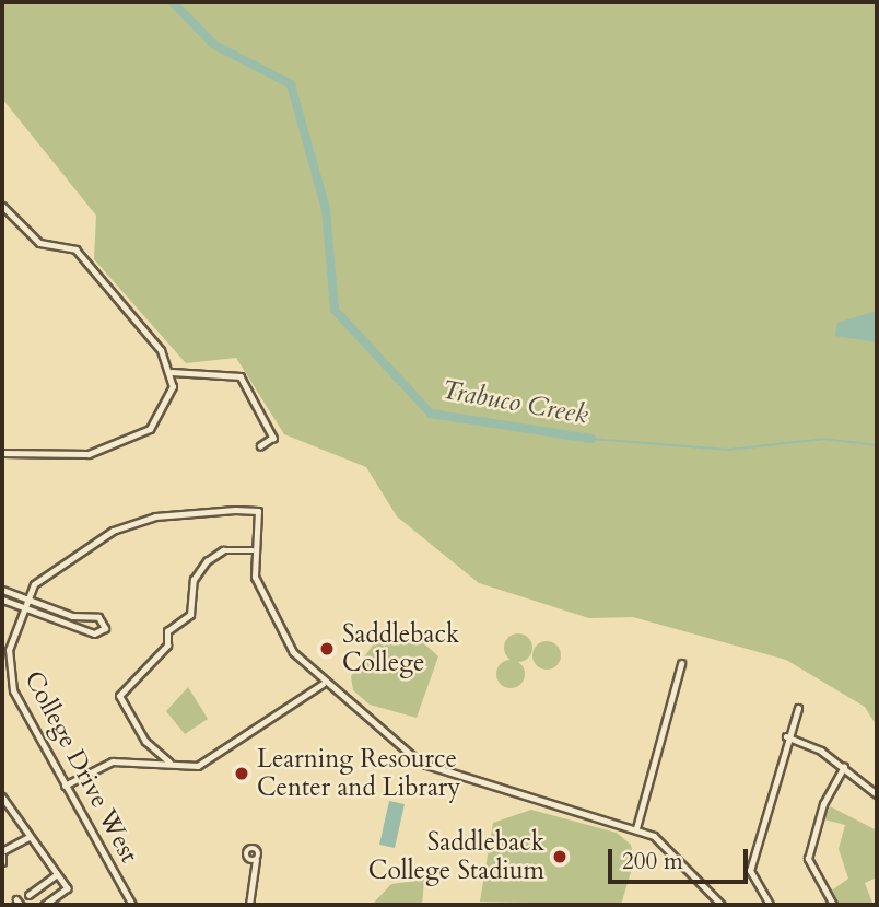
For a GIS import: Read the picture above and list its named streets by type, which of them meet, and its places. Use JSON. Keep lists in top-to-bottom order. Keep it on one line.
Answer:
{"streets":{"street":["College Drive West"]},"water":["Trabuco Creek"],"places":["Saddleback College","Learning Resource Center and Library","Saddleback College Stadium"],"scale_bar":"200 m"}
